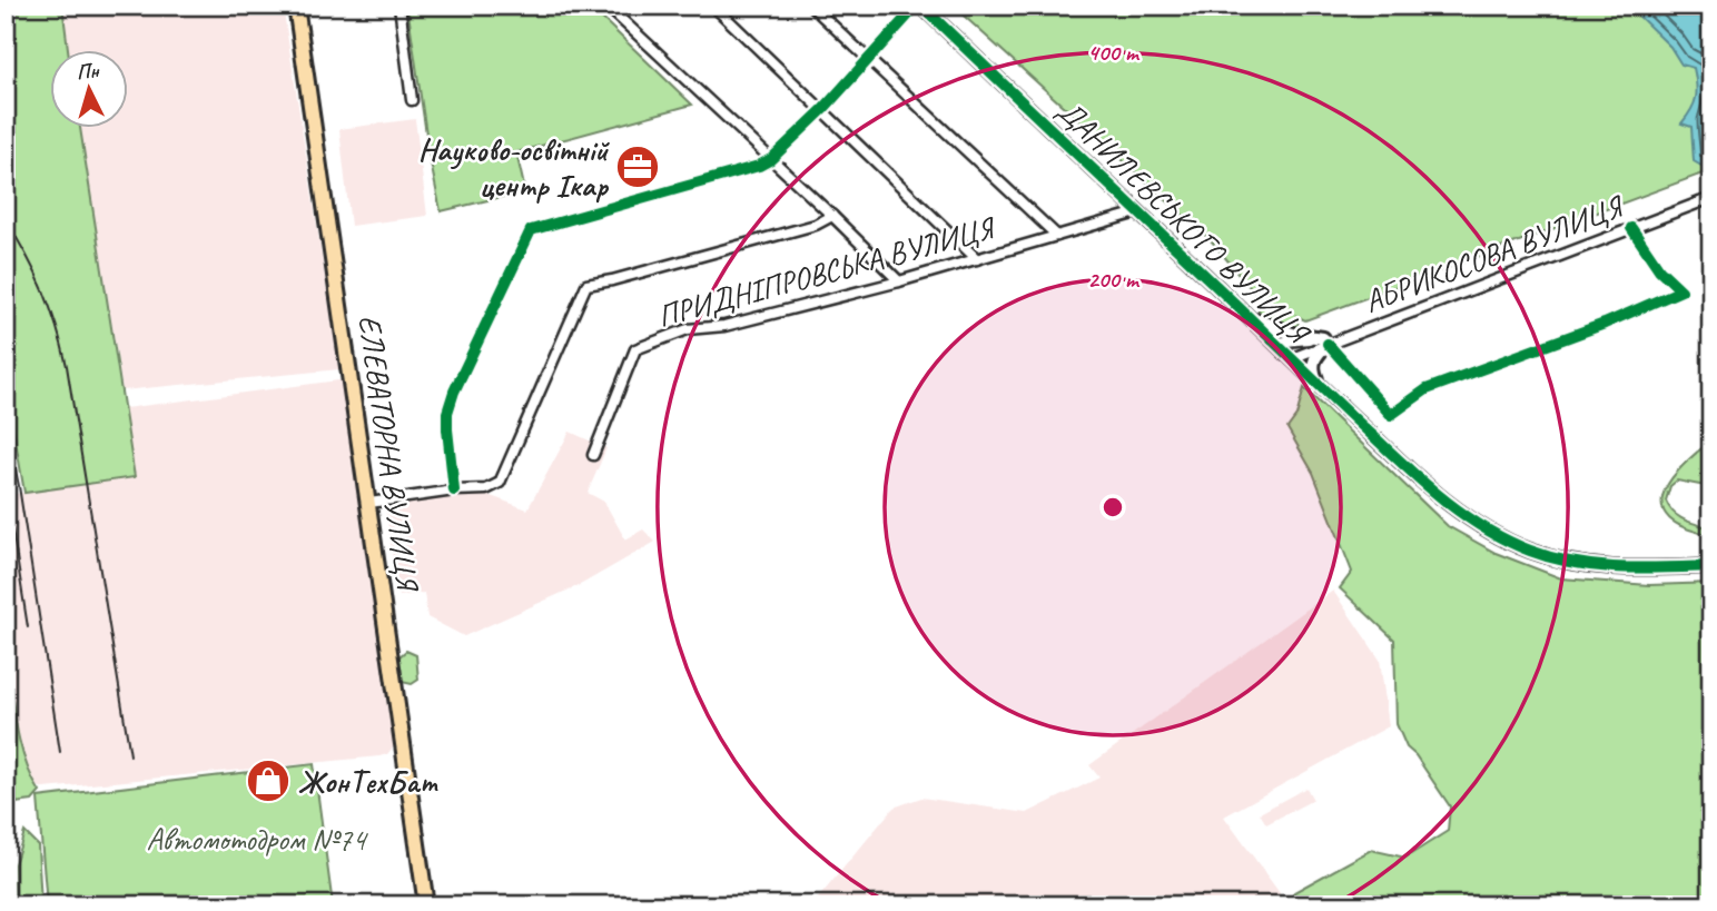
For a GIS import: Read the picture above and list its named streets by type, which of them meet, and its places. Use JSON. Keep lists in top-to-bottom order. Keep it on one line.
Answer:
{"streets":{"main road":["ЕЛЕВАТОРНА ВУЛИЦЯ"],"street":["ДАНИЛЕВСЬКОГО ВУЛИЦЯ","АБРИКОСОВА ВУЛИЦЯ","ПРИДНІПРОВСЬКА ВУЛИЦЯ"]},"crossings":[["ДАНИЛЕВСЬКОГО ВУЛИЦЯ","ПРИДНІПРОВСЬКА ВУЛИЦЯ"]],"parks":["Автомотодром №74"],"places":{"office":["Науково-освітній центр Ікар"],"shop":["ЖонТехБат"]},"north":"top","rings":["400 m","200 m"]}
